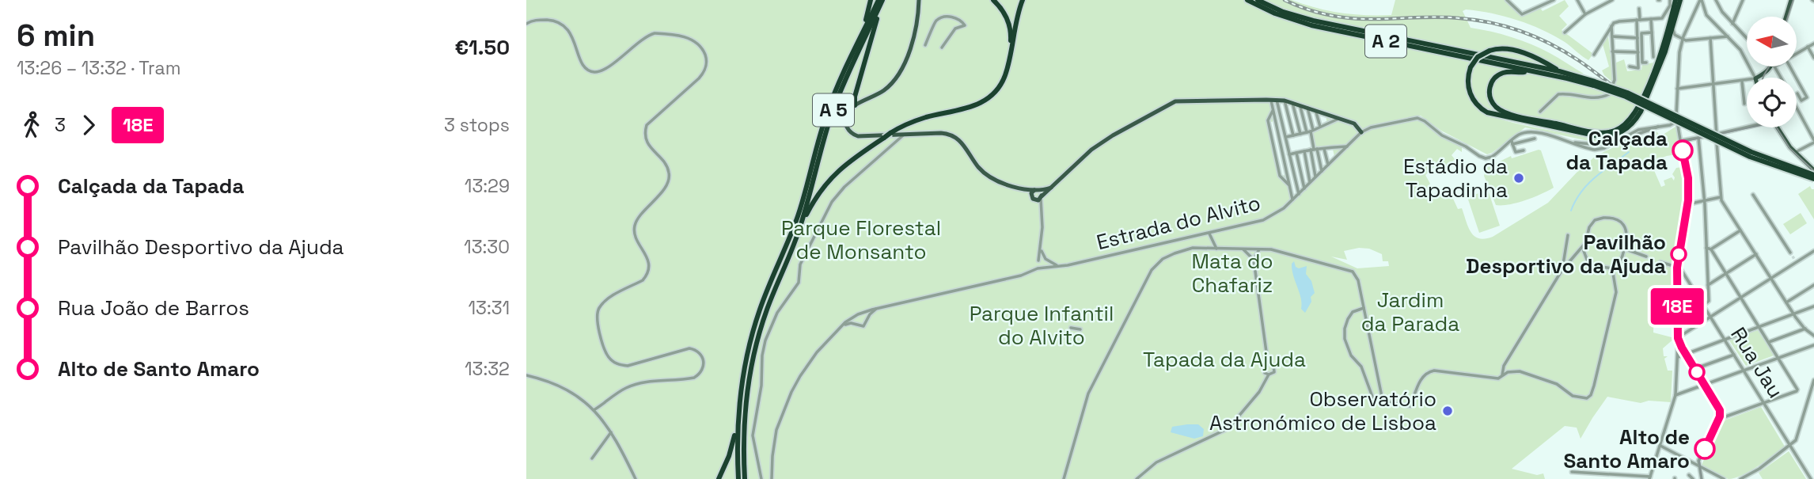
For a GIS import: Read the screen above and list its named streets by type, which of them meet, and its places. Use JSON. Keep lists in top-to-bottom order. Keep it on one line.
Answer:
{"streets":{"highway":["A 2","A 5"],"street":["Estrada do Alvito","Rua Jau"]},"parks":["Parque Florestal de Monsanto","Mata do Chafariz","Jardim da Parada","Parque Infantil do Alvito","Tapada da Ajuda"],"places":["Calçada da Tapada","Estádio da Tapadinha","Pavilhão Desportivo da Ajuda","Observatório Astronómico de Lisboa","Alto de Santo Amaro"],"lines":["tram line 18E"],"north":"left","page":{"heading":["6 min","13:26 – 13:32 · Tram","€1.50"],"on_map":"18E","legs":["3","18E","3 stops"],"list":[{"name":"Calçada da Tapada","value":"13:29"},{"name":"Pavilhão Desportivo da Ajuda","value":"13:30"},{"name":"Rua João de Barros","value":"13:31"},{"name":"Alto de Santo Amaro","value":"13:32"}]}}
